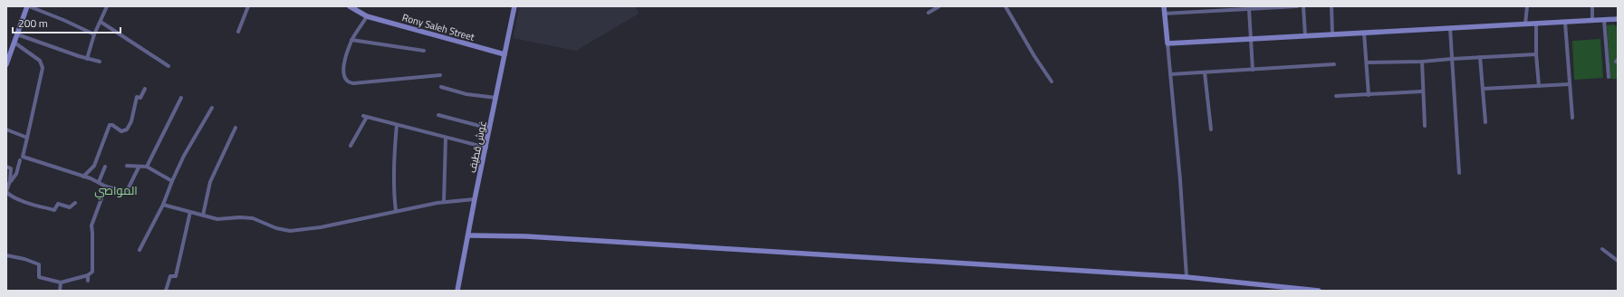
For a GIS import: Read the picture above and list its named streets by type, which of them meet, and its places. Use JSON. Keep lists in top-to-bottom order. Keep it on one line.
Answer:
{"streets":{"street":["Rony Saleh Street","غوش قطيف"]},"crossings":[["Rony Saleh Street","غوش قطيف"]],"districts":["المواصي"],"scale_bar":"200 m"}
